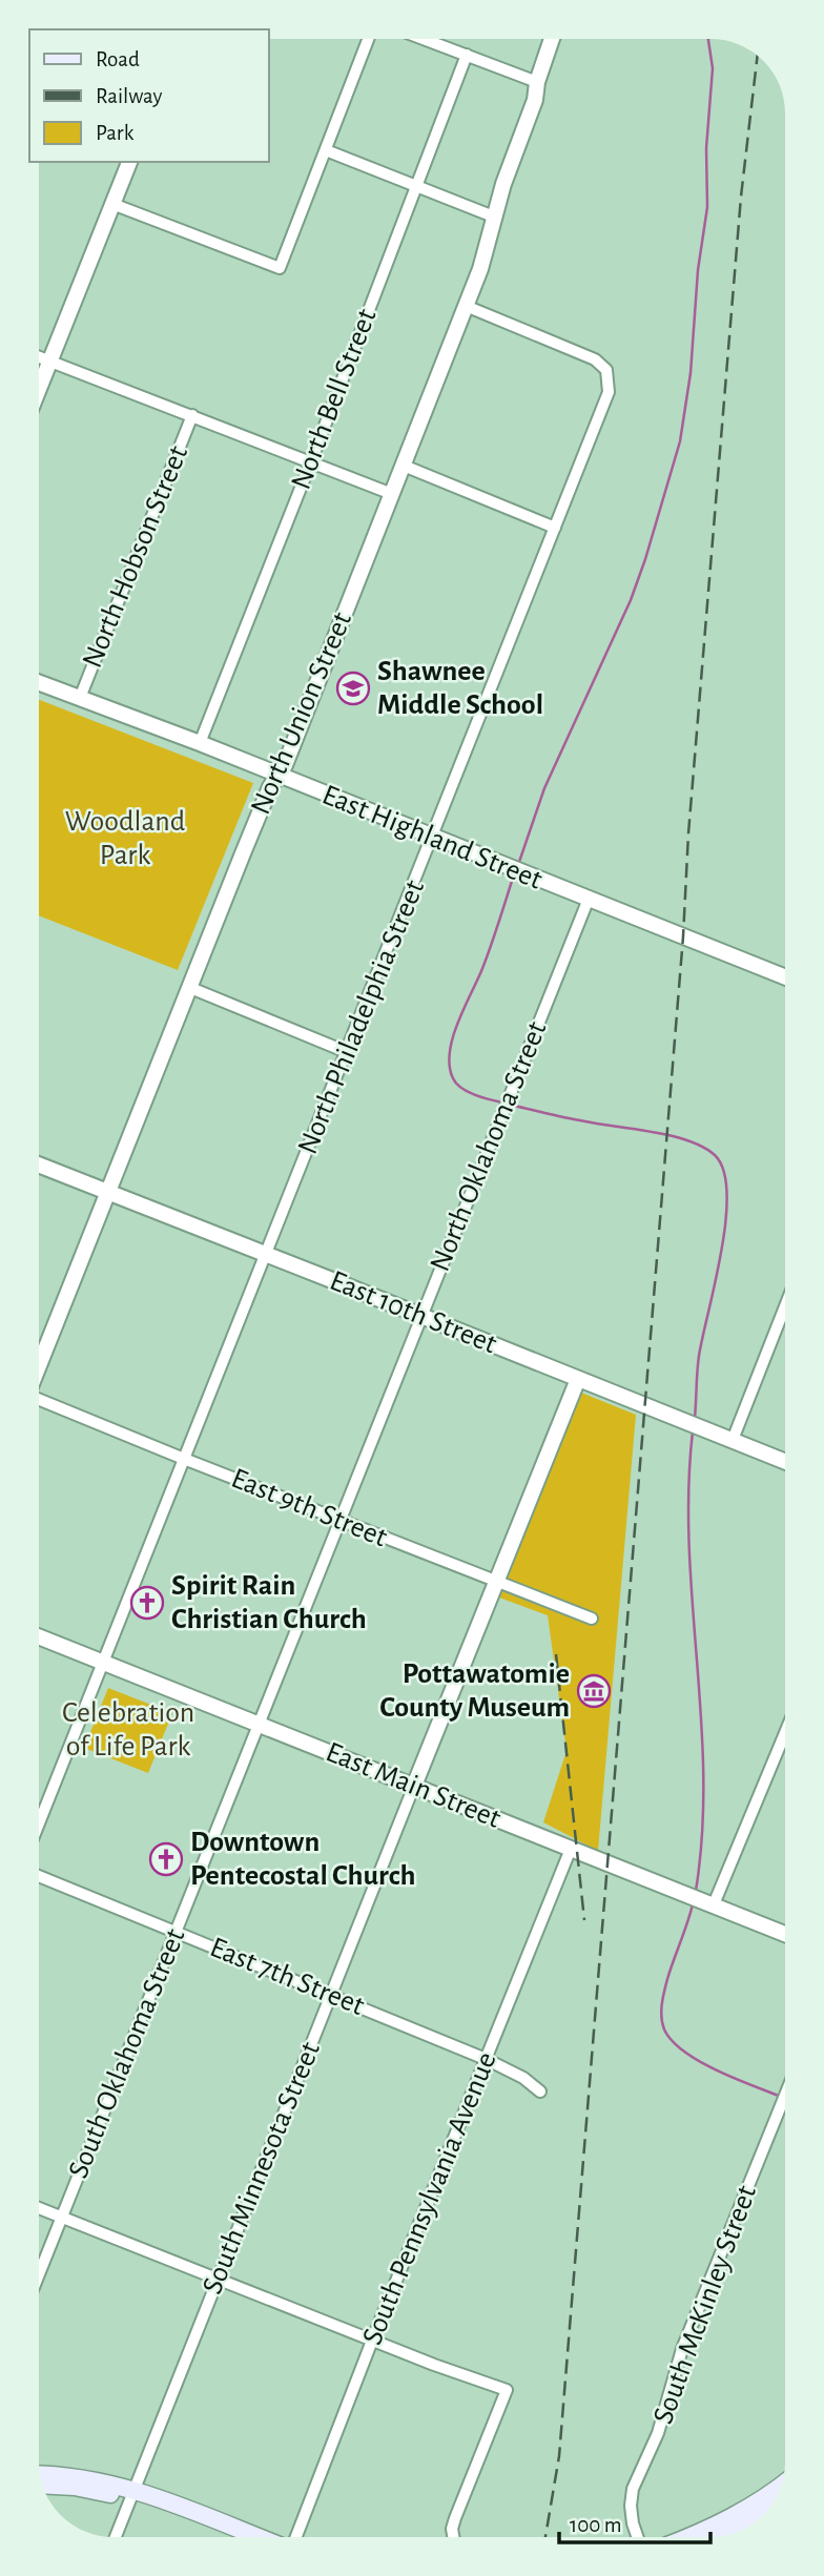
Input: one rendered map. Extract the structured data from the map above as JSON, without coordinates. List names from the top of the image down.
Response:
{
  "streets": {
    "street": [
      "North Bell Street",
      "North Hobson Street",
      "North Union Street",
      "East Highland Street",
      "North Philadelphia Street",
      "North Oklahoma Street",
      "East 10th Street",
      "East 9th Street",
      "East Main Street",
      "East 7th Street",
      "South Oklahoma Street",
      "South Minnesota Street",
      "South Pennsylvania Avenue",
      "South McKinley Street"
    ]
  },
  "crossings": [
    ["North Bell Street", "East Highland Street"],
    ["North Hobson Street", "East Highland Street"],
    ["North Union Street", "East Highland Street"],
    ["North Union Street", "North Philadelphia Street"],
    ["North Union Street", "East 10th Street"],
    ["East Highland Street", "North Philadelphia Street"],
    ["East Highland Street", "North Oklahoma Street"],
    ["North Philadelphia Street", "East 10th Street"],
    ["North Philadelphia Street", "East 9th Street"],
    ["North Philadelphia Street", "East Main Street"],
    ["North Oklahoma Street", "East 10th Street"],
    ["North Oklahoma Street", "East 9th Street"],
    ["North Oklahoma Street", "East Main Street"],
    ["North Oklahoma Street", "South Oklahoma Street"],
    ["East Main Street", "South Oklahoma Street"],
    ["East Main Street", "South Minnesota Street"],
    ["East Main Street", "South Pennsylvania Avenue"],
    ["East 7th Street", "South Oklahoma Street"],
    ["East 7th Street", "South Minnesota Street"],
    ["East 7th Street", "South Pennsylvania Avenue"]
  ],
  "parks": ["Woodland Park", "Celebration of Life Park"],
  "places": {
    "school or university": ["Shawnee Middle School"],
    "church": ["Spirit Rain Christian Church", "Downtown Pentecostal Church"],
    "museum": ["Pottawatomie County Museum"]
  },
  "legend": ["Road", "Railway", "Park"],
  "scale_bar": "100 m"
}
